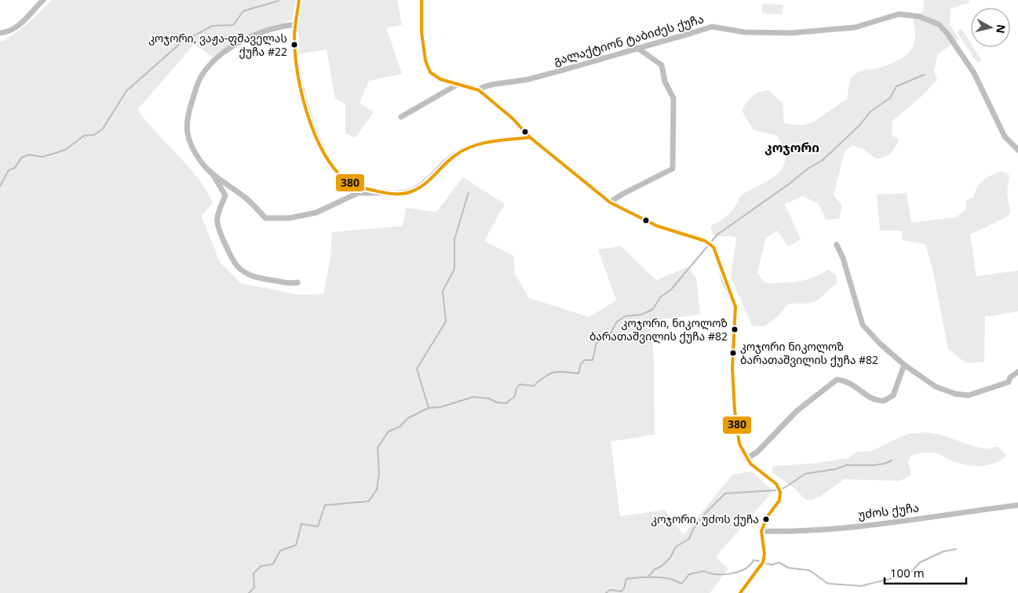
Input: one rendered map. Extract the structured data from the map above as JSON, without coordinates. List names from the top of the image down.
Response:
{
  "streets": {
    "street": ["გალაქტიონ ტაბიძეს ქუჩა", "უძოს ქუჩა"]
  },
  "districts": ["კოჯორი"],
  "places": [
    "კოჯორი, ვაჟა-ფშაველას ქუჩა #22",
    "კოჯორი, ნიკოლოზ ბარათაშვილის ქუჩა #82",
    "კოჯორი ნიკოლოზ ბარათაშვილის ქუჩა #82",
    "კოჯორი, უძოს ქუჩა"
  ],
  "lines": ["transit line 380"],
  "scale_bar": "100 m",
  "north": "right"
}
